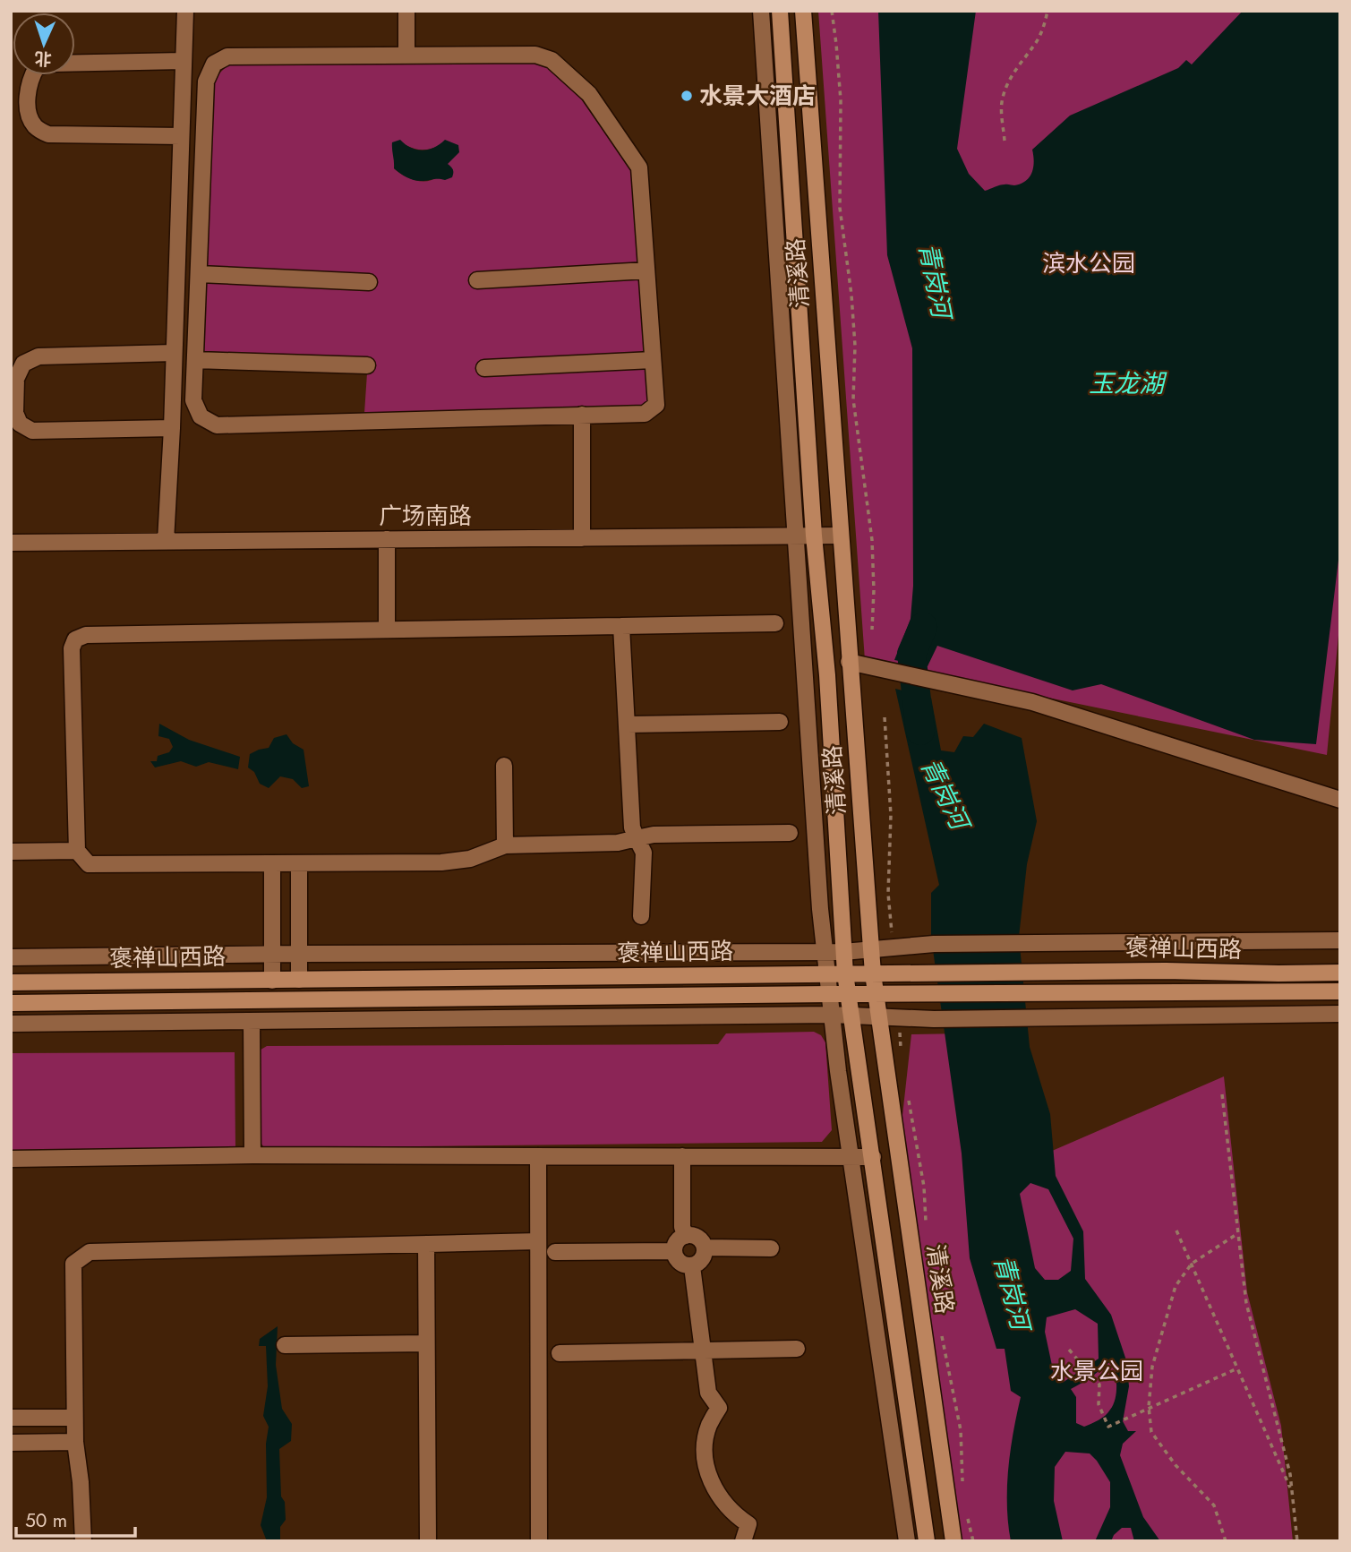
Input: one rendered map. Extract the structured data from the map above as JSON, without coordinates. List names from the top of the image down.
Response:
{
  "streets": {
    "main road": ["清溪路", "褒禅山西路"],
    "street": ["广场南路"]
  },
  "crossings": [
    ["清溪路", "广场南路"],
    ["清溪路", "褒禅山西路"]
  ],
  "water": ["青岗河", "玉龙湖"],
  "parks": ["滨水公园", "水景公园"],
  "places": ["水景大酒店"],
  "scale_bar": "50 m",
  "north": "bottom"
}
